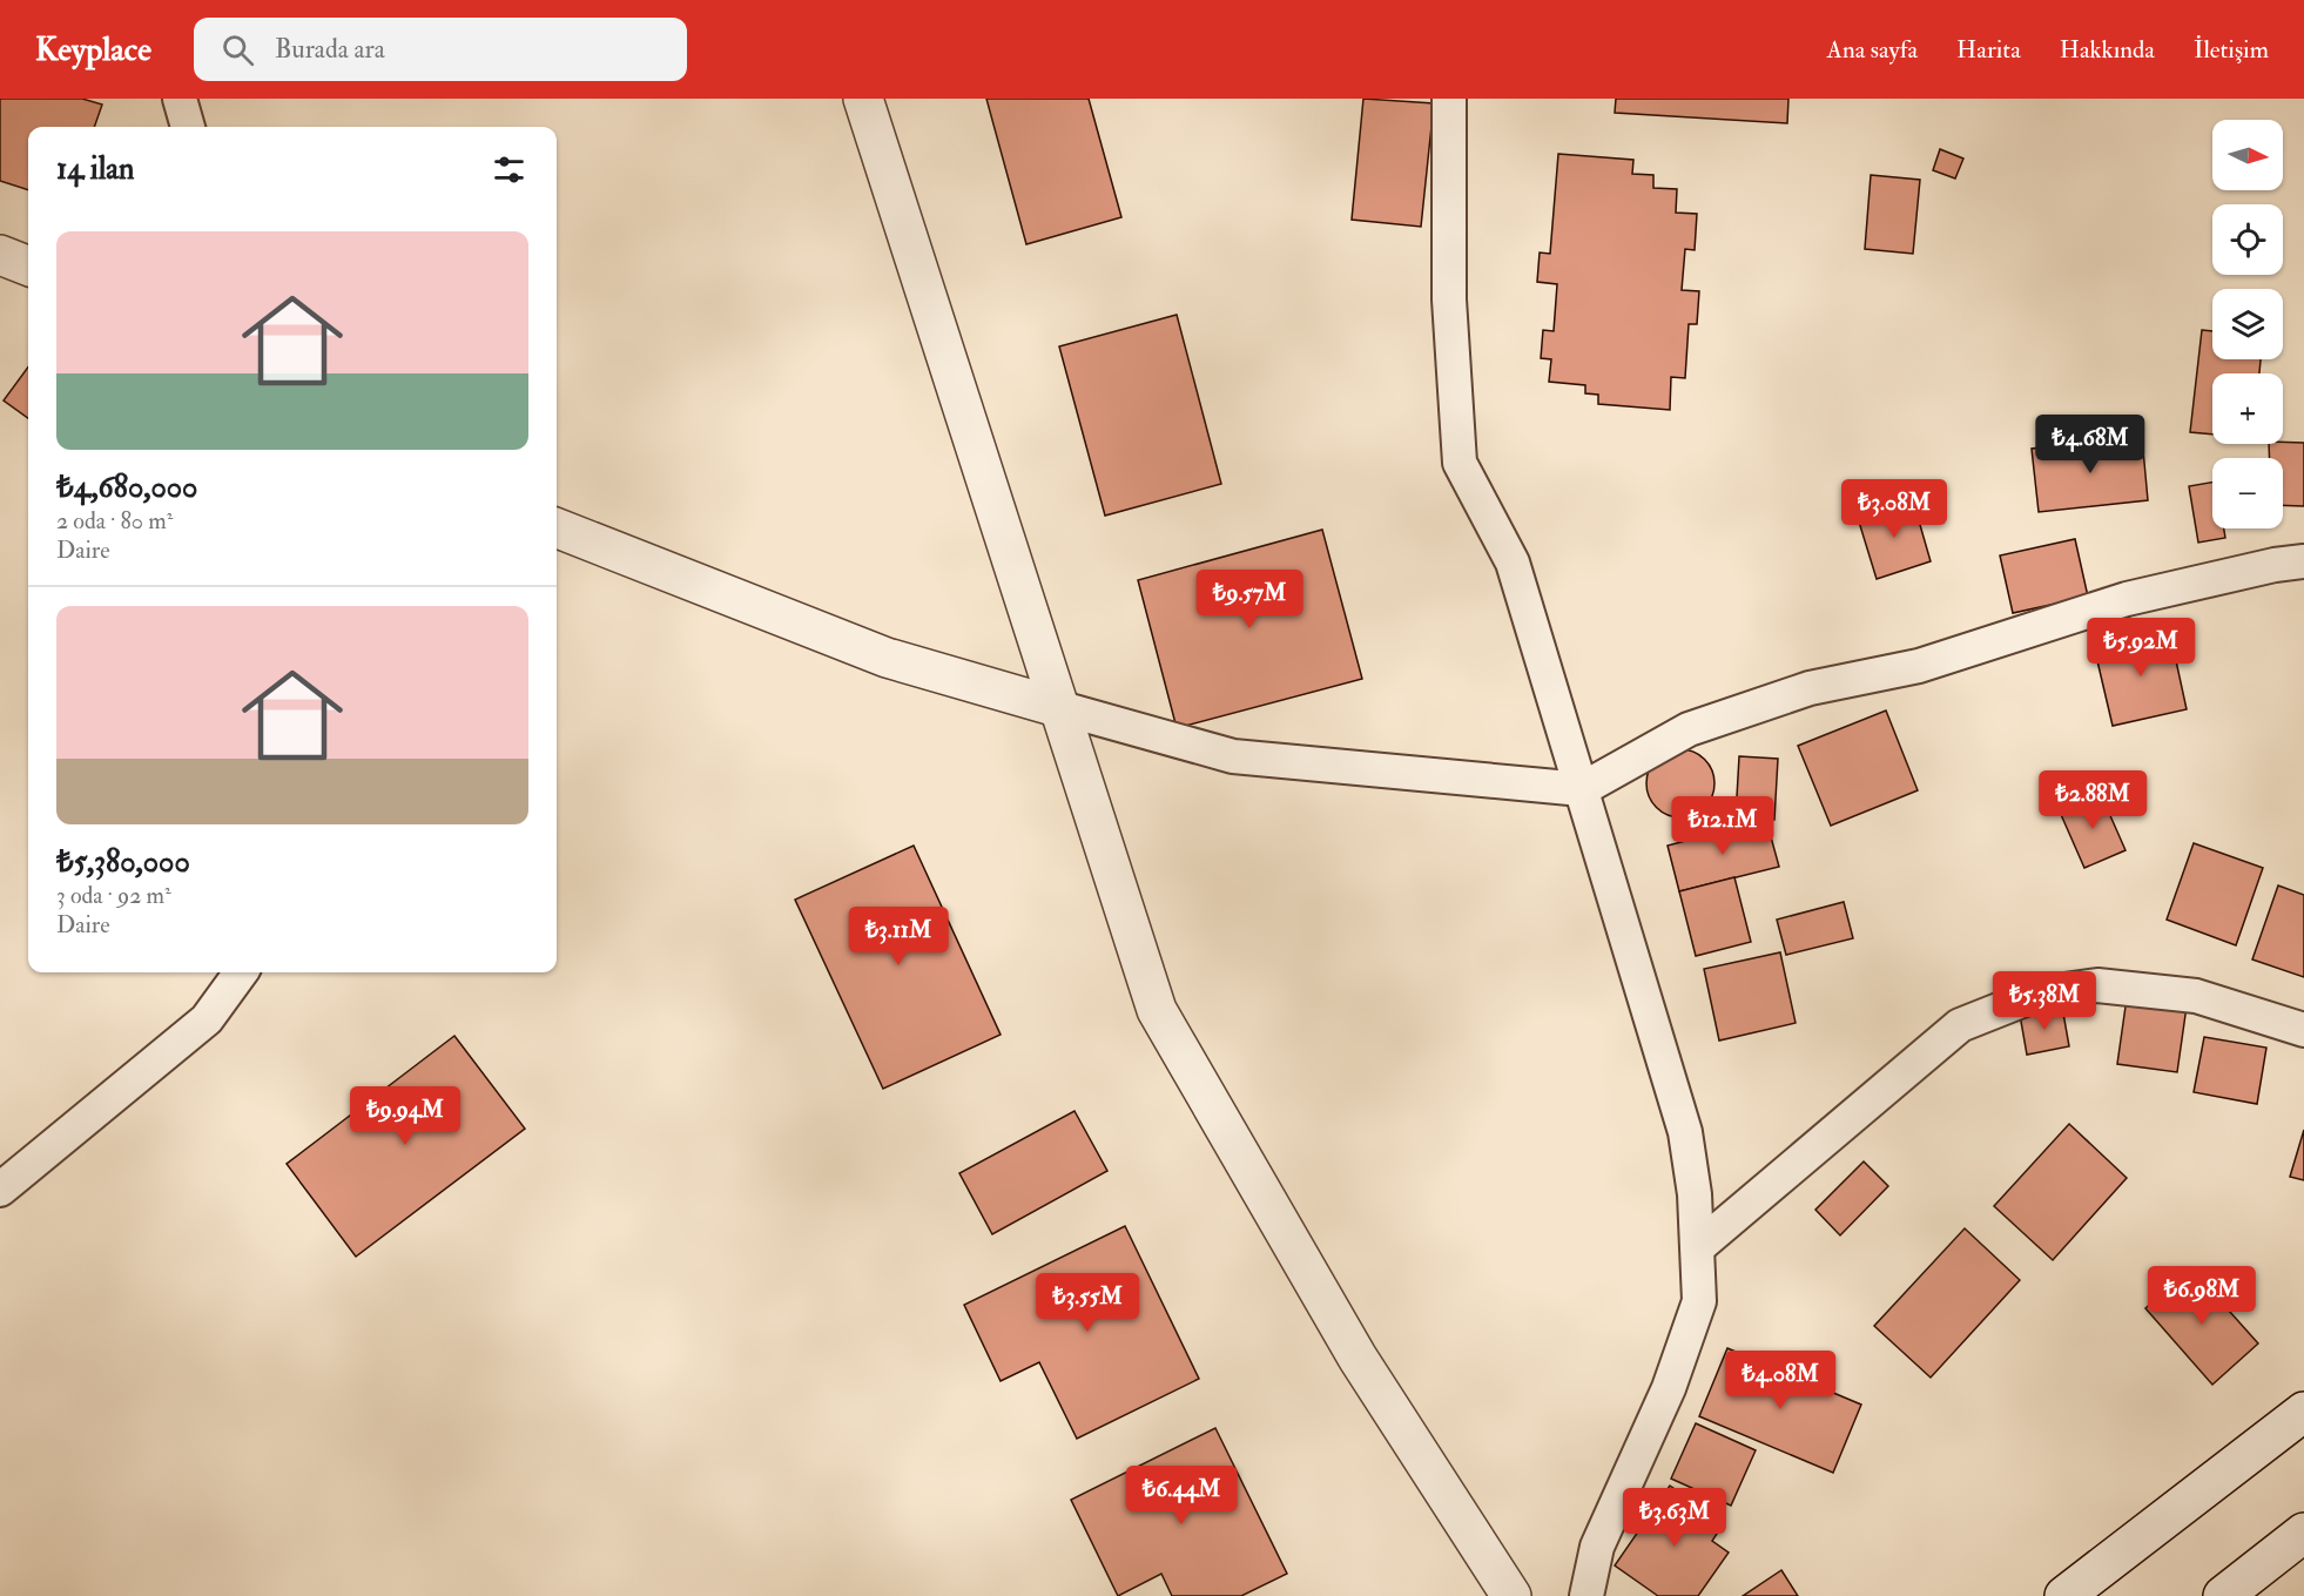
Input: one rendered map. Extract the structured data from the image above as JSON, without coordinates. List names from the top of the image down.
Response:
{
  "north": "right",
  "page": {
    "header": "Keyplace",
    "search": "Burada ara",
    "nav": [
      "Ana sayfa",
      "Harita",
      "Hakkında",
      "İletişim"
    ],
    "map_buttons": ["+", "−"],
    "heading": "14 ilan",
    "list": [
      {
        "name": "₺4,680,000",
        "note": "2 oda · 80 m² · Daire"
      },
      {
        "name": "₺5,380,000",
        "note": "3 oda · 92 m² · Daire"
      }
    ],
    "price": [
      "₺4.68M",
      "₺3.08M",
      "₺9.57M",
      "₺5.92M",
      "₺2.88M",
      "₺12.1M",
      "₺3.11M",
      "₺5.38M",
      "₺9.94M",
      "₺6.98M",
      "₺3.55M",
      "₺4.08M",
      "₺6.44M",
      "₺3.63M"
    ]
  }
}
